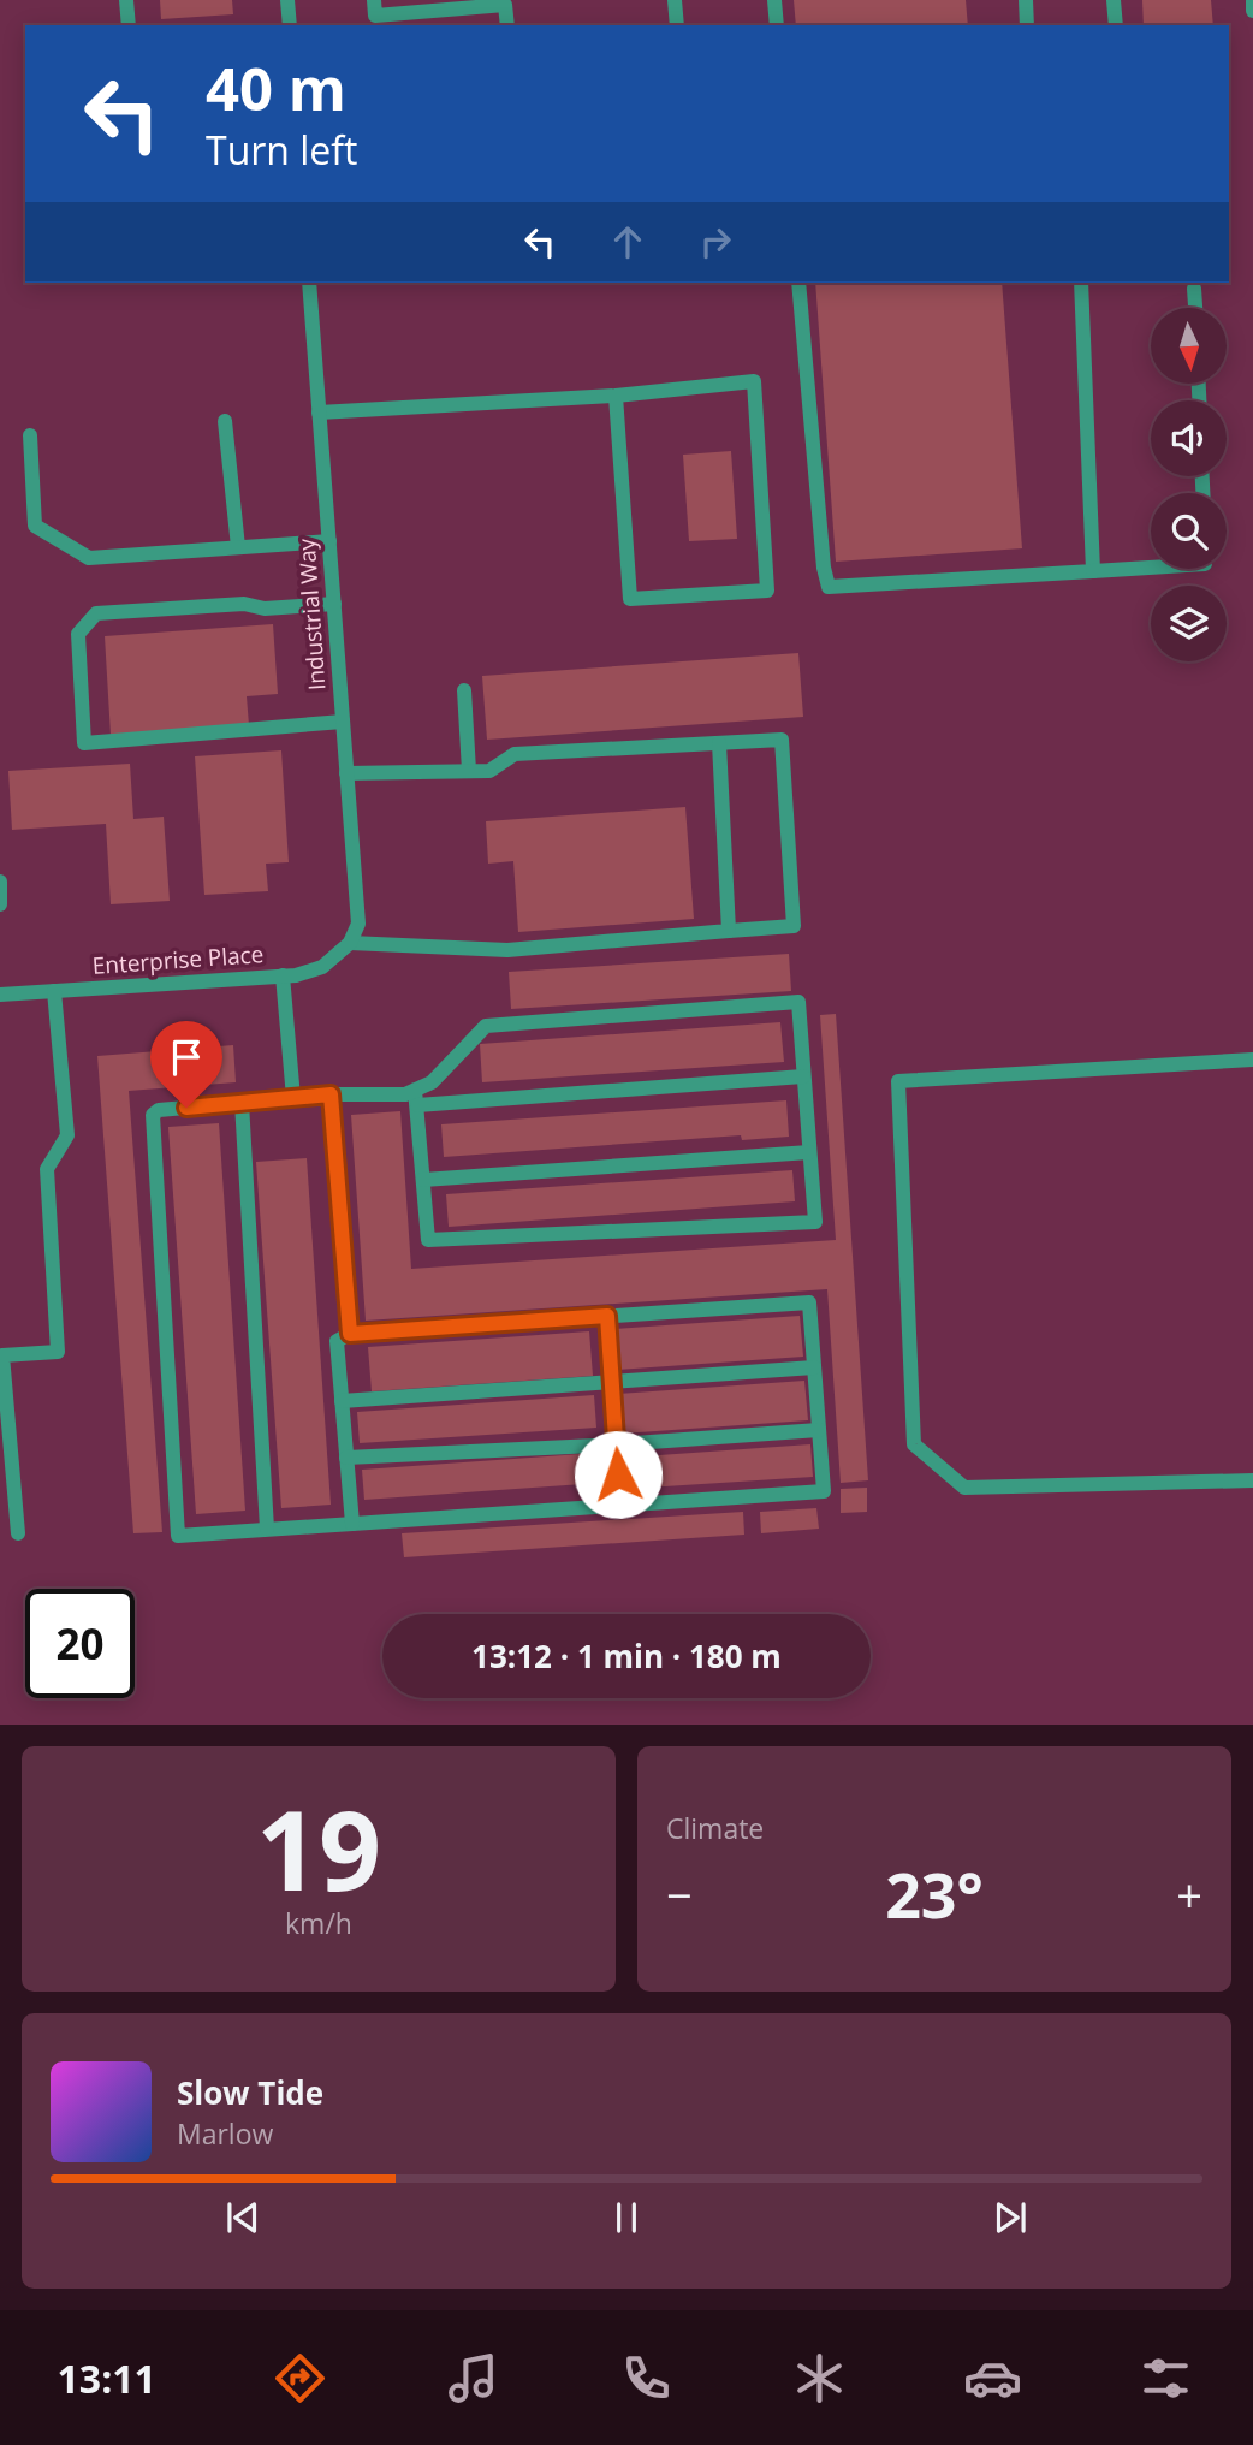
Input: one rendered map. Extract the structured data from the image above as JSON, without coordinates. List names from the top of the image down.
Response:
{
  "streets": {
    "street": ["Industrial Way", "Enterprise Place"]
  },
  "crossings": [
    ["Industrial Way", "Enterprise Place"]
  ],
  "north": "bottom",
  "page": {
    "turn": ["40 m", "Turn left"],
    "limit": "20",
    "trip": "13:12 · 1 min · 180 m",
    "tile": [
      ["19", "km/h"],
      "Climate"
    ],
    "heat": ["−", "23°", "+"],
    "song": ["Slow Tide", "Marlow"],
    "tabs": "13:11"
  }
}
